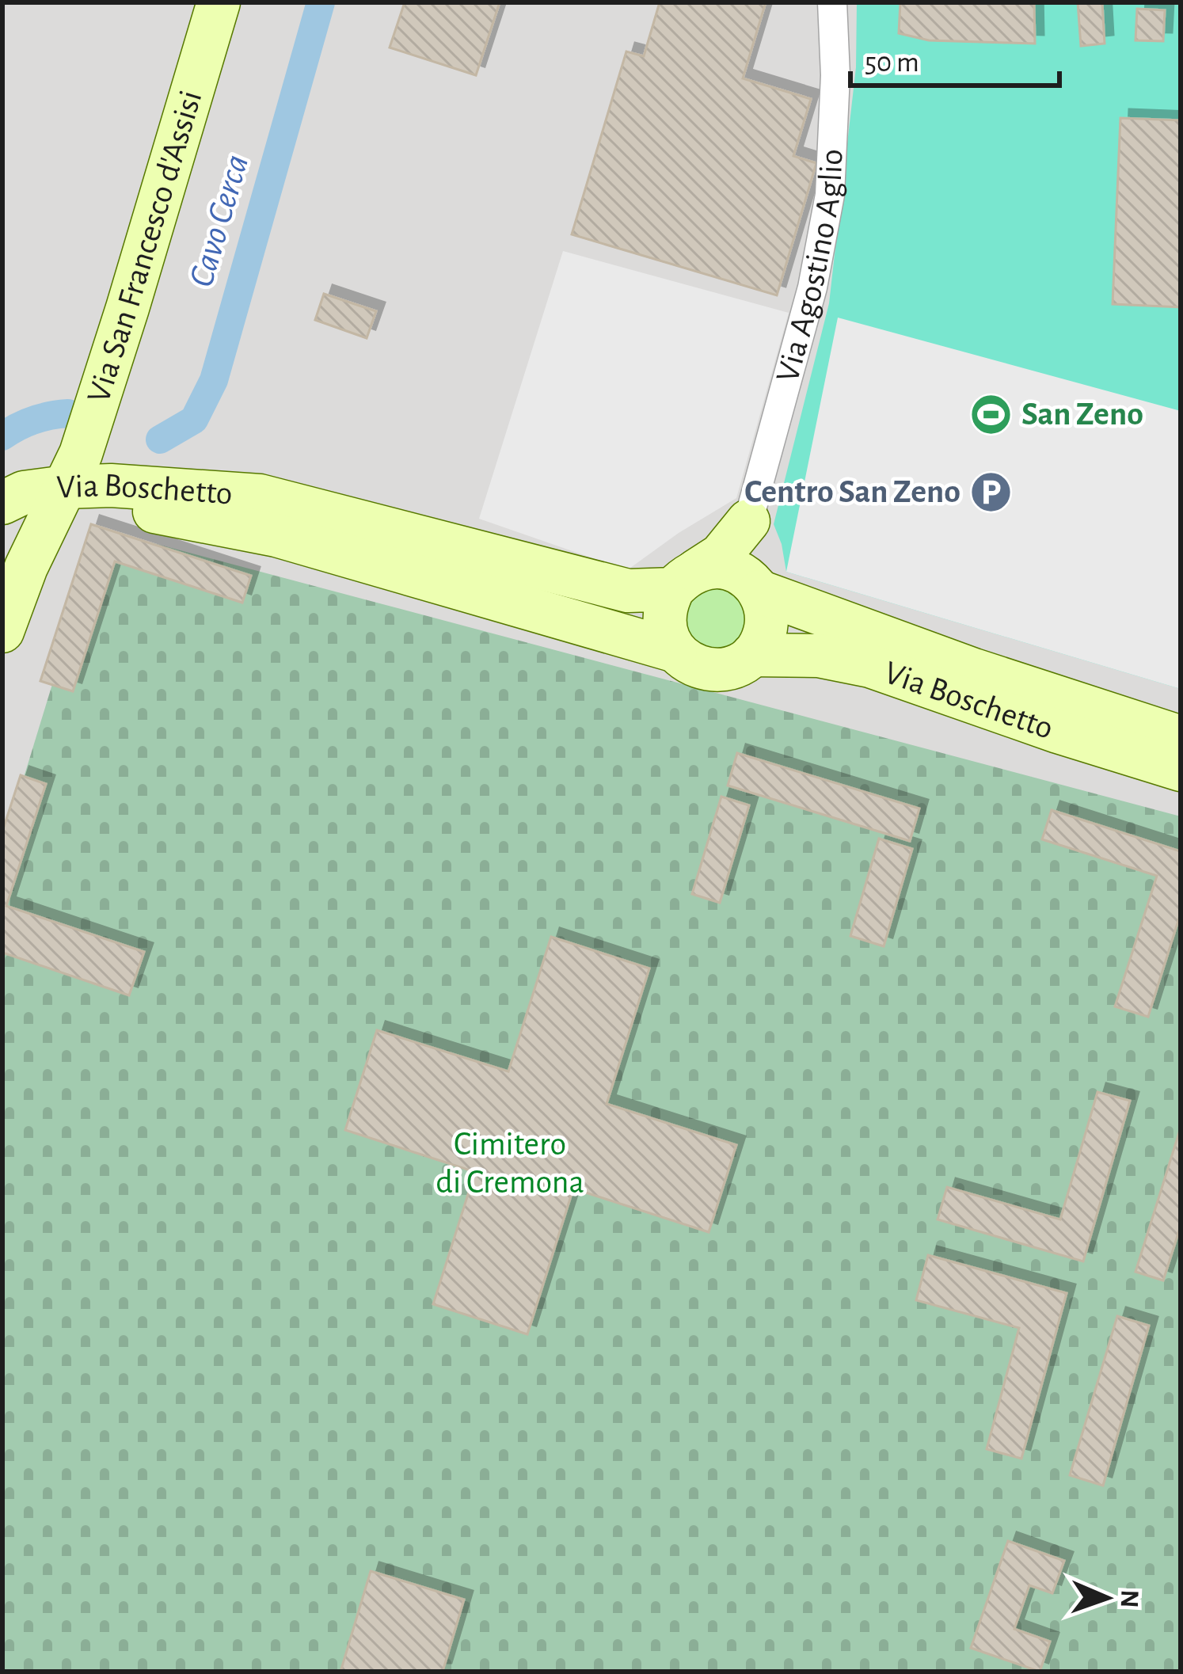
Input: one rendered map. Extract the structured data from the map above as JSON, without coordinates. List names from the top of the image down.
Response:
{
  "streets": {
    "street": ["Via San Francesco d'Assisi", "Via Agostino Aglio", "Via Boschetto"]
  },
  "crossings": [
    ["Via San Francesco d'Assisi", "Via Boschetto"],
    ["Via Agostino Aglio", "Via Boschetto"]
  ],
  "water": ["Cavo Cerca"],
  "parks": ["Cimitero di Cremona"],
  "places": {
    "sports": ["San Zeno"],
    "parking": ["Centro San Zeno"]
  },
  "scale_bar": "50 m",
  "north": "right"
}
